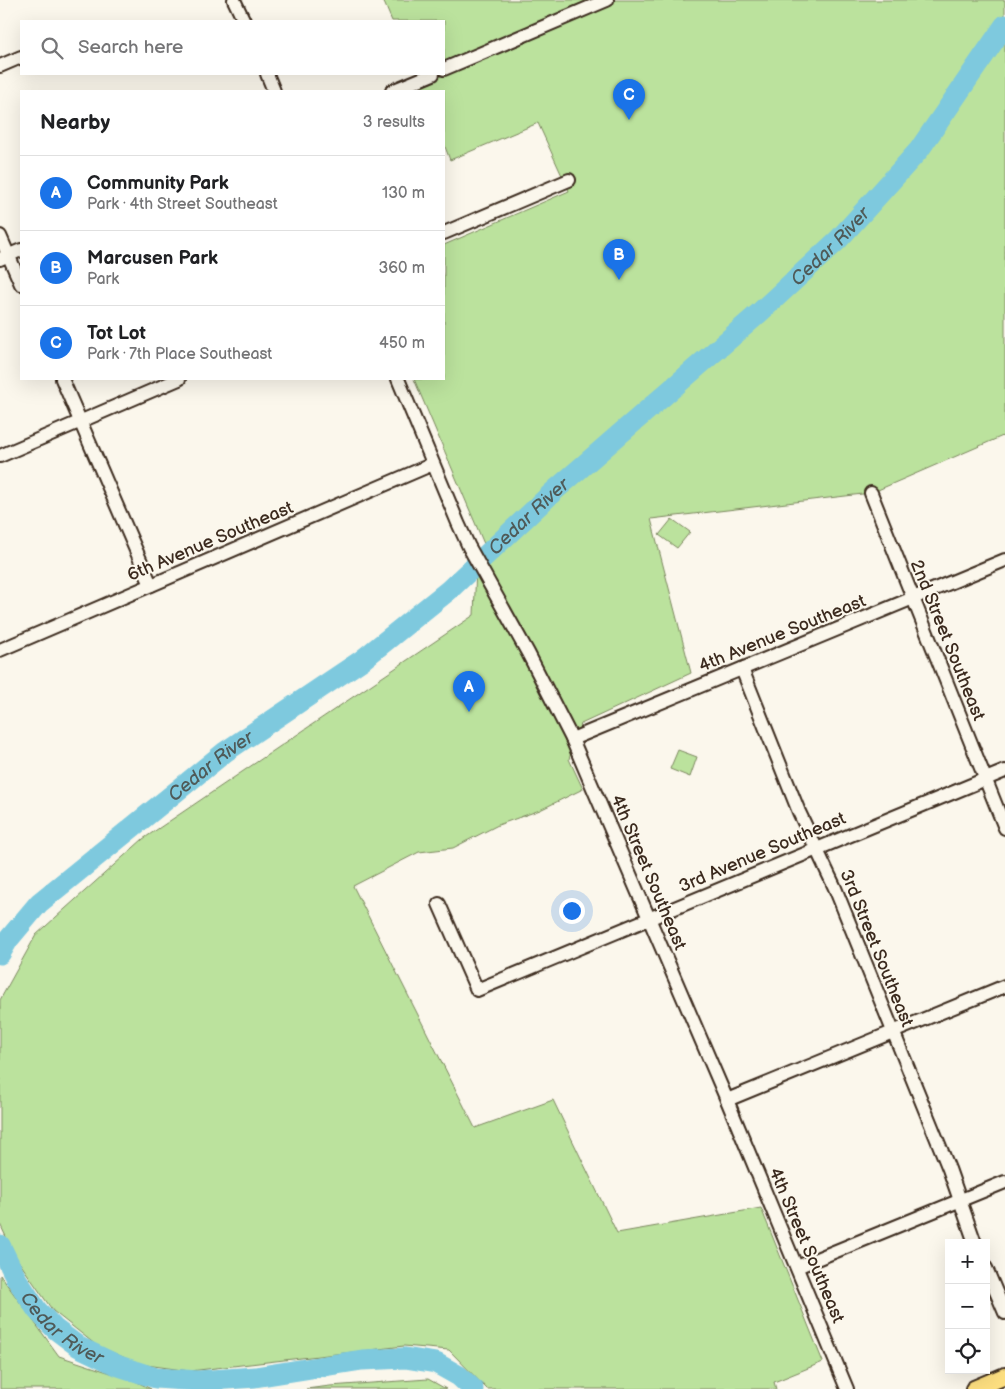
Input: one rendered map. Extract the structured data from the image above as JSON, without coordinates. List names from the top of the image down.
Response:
{
  "streets": {
    "street": [
      "6th Avenue Southeast",
      "4th Avenue Southeast",
      "2nd Street Southeast",
      "3rd Avenue Southeast",
      "4th Street Southeast",
      "3rd Street Southeast"
    ]
  },
  "crossings": [
    ["6th Avenue Southeast", "4th Street Southeast"],
    ["4th Avenue Southeast", "2nd Street Southeast"],
    ["4th Avenue Southeast", "4th Street Southeast"],
    ["4th Avenue Southeast", "3rd Street Southeast"],
    ["2nd Street Southeast", "3rd Avenue Southeast"],
    ["3rd Avenue Southeast", "4th Street Southeast"],
    ["3rd Avenue Southeast", "3rd Street Southeast"]
  ],
  "water": ["Cedar River"],
  "page": {
    "search": "Search here",
    "pins": ["C", "B", "A"],
    "heading": ["Nearby", "3 results"],
    "list": [
      {
        "mark": "A",
        "name": "Community Park",
        "note": "Park · 4th Street Southeast",
        "value": "130 m"
      },
      {
        "mark": "B",
        "name": "Marcusen Park",
        "note": "Park",
        "value": "360 m"
      },
      {
        "mark": "C",
        "name": "Tot Lot",
        "note": "Park · 7th Place Southeast",
        "value": "450 m"
      }
    ],
    "map_buttons": ["+", "−"]
  }
}
